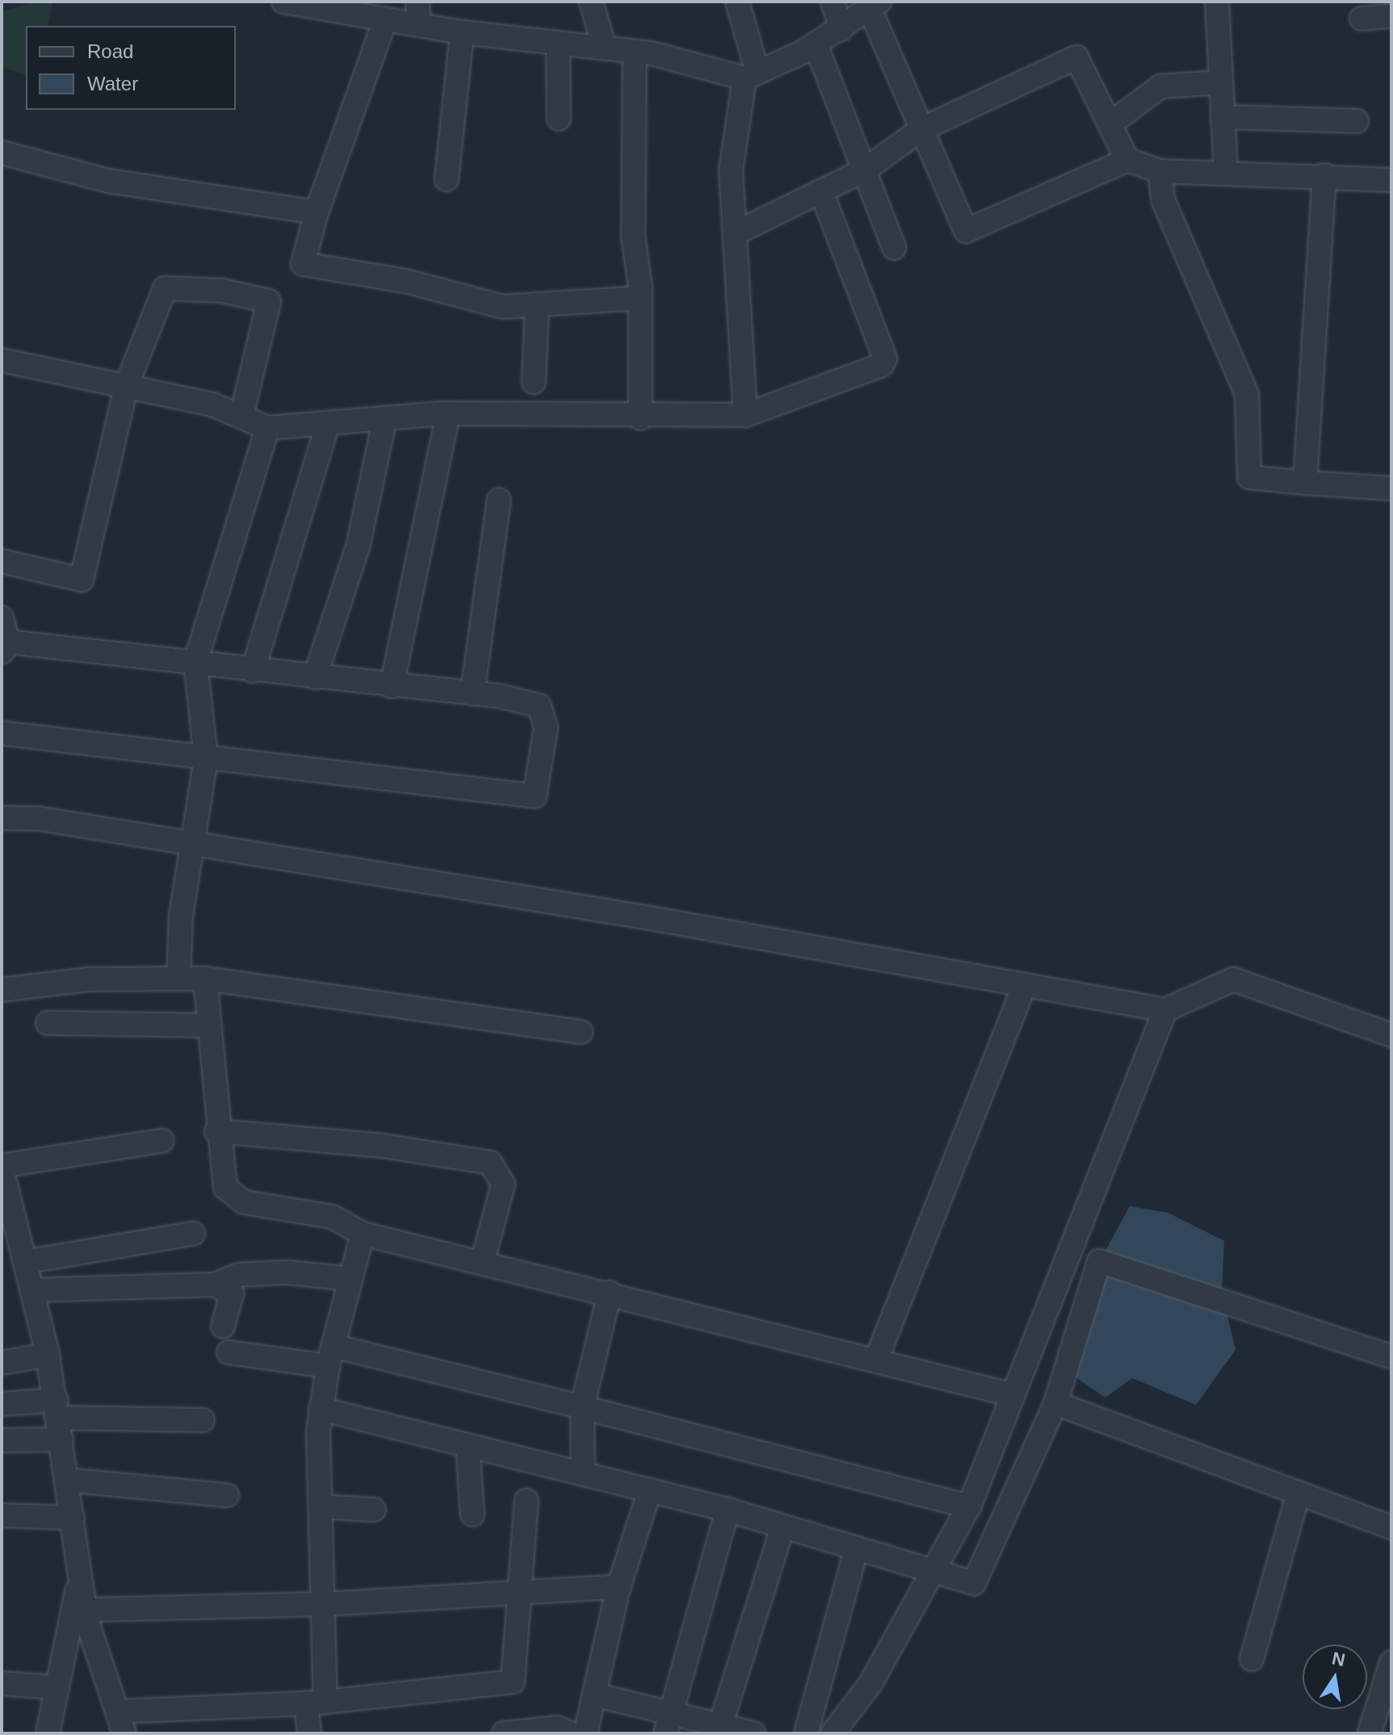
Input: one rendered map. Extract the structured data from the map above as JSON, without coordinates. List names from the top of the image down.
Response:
{
  "legend": ["Road", "Water"],
  "north": "top"
}
